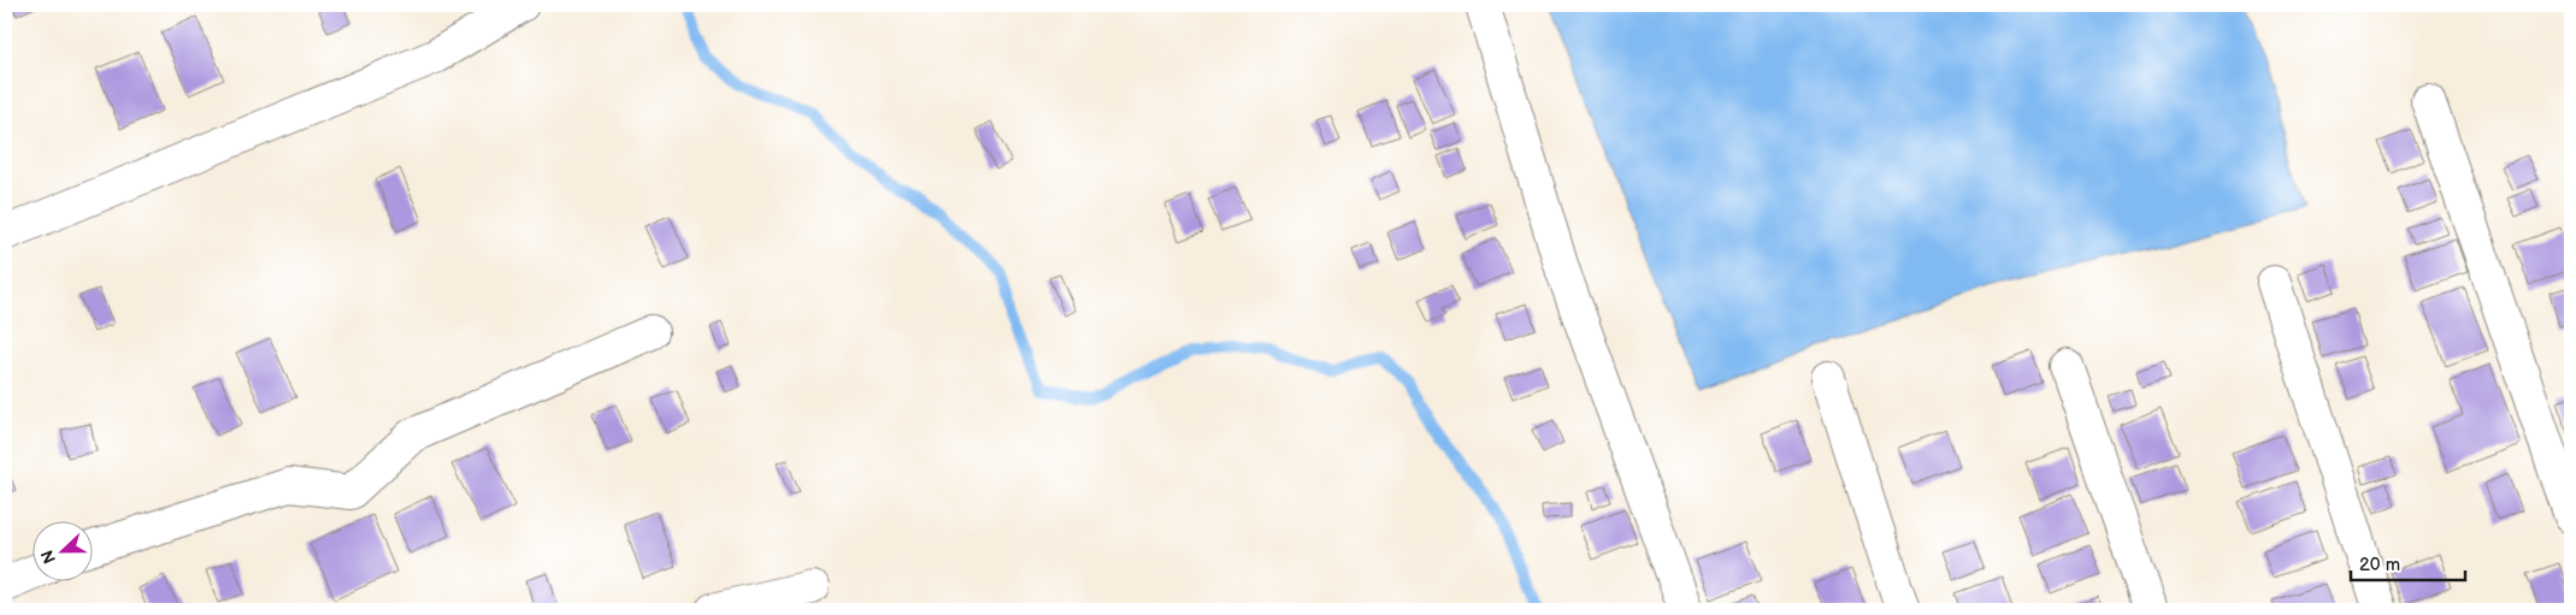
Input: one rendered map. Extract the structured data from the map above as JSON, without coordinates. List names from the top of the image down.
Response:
{
  "scale_bar": "20 m",
  "north": "left"
}
